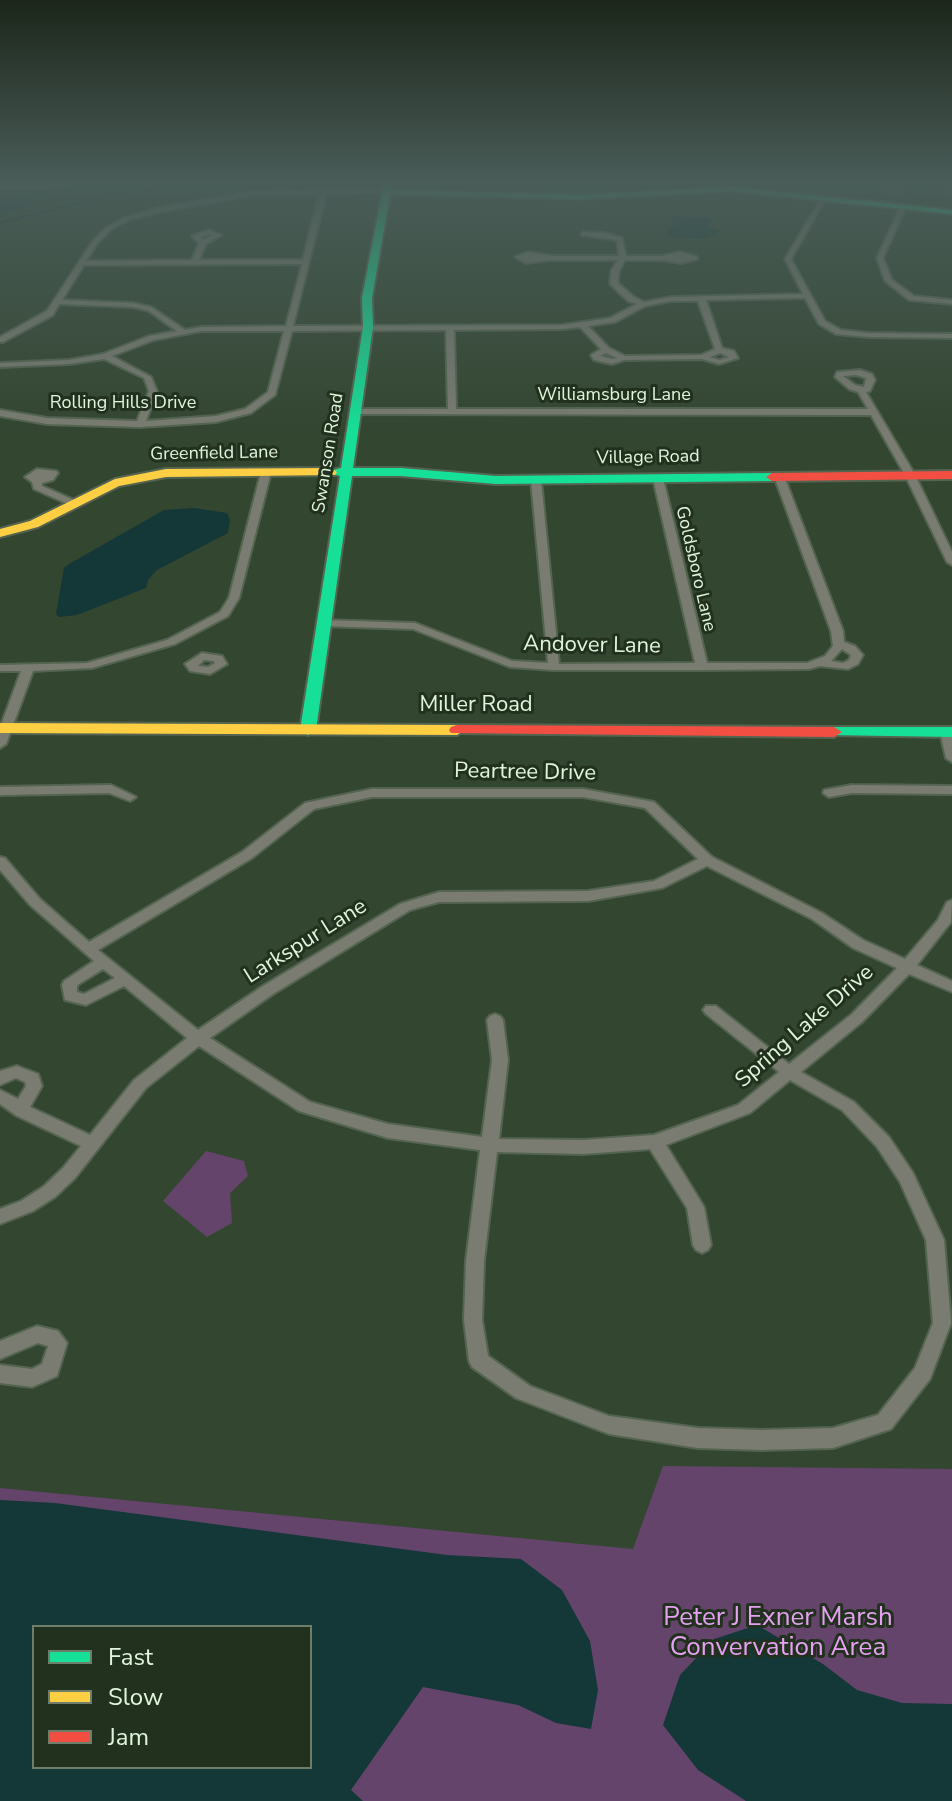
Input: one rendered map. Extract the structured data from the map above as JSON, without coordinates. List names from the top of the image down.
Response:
{
  "streets": {
    "street": [
      "Williamsburg Lane",
      "Rolling Hills Drive",
      "Swanson Road",
      "Greenfield Lane",
      "Village Road",
      "Goldsboro Lane",
      "Andover Lane",
      "Miller Road",
      "Peartree Drive",
      "Larkspur Lane",
      "Spring Lake Drive"
    ]
  },
  "crossings": [
    ["Williamsburg Lane", "Swanson Road"],
    ["Swanson Road", "Greenfield Lane"],
    ["Swanson Road", "Village Road"],
    ["Swanson Road", "Andover Lane"],
    ["Swanson Road", "Miller Road"],
    ["Greenfield Lane", "Village Road"],
    ["Village Road", "Goldsboro Lane"],
    ["Village Road", "Andover Lane"],
    ["Goldsboro Lane", "Andover Lane"],
    ["Peartree Drive", "Larkspur Lane"],
    ["Peartree Drive", "Spring Lake Drive"],
    ["Larkspur Lane", "Spring Lake Drive"]
  ],
  "parks": ["Peter J Exner Marsh Convervation Area"],
  "legend": ["Fast", "Slow", "Jam"]
}
